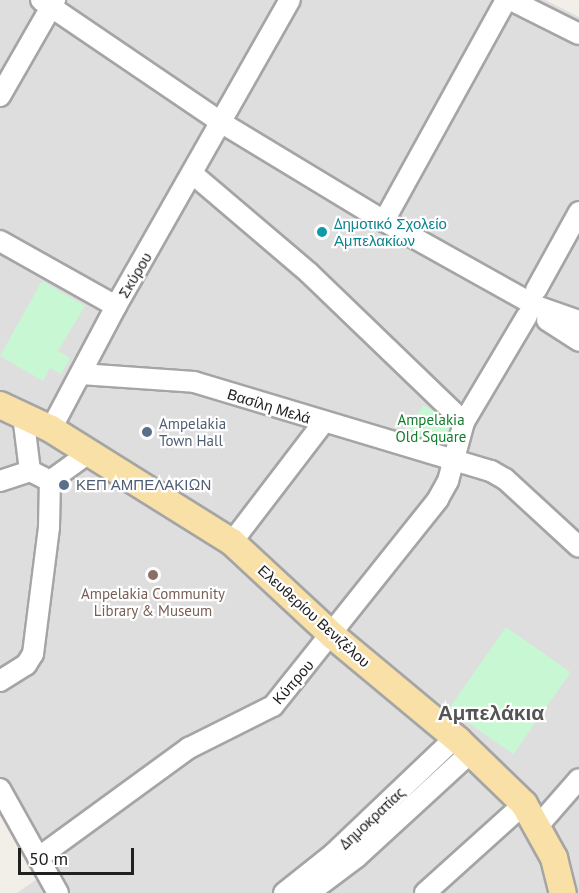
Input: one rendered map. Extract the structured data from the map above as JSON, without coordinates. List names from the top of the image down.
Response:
{
  "streets": {
    "main road": ["Ελευθερίου Βενιζέλου"],
    "street": [
      "Σκύρου",
      "Βασίλη Μελά",
      "Κύπρου",
      "Δημοκρατίας"
    ]
  },
  "crossings": [
    ["Σκύρου", "Βασίλη Μελά"],
    ["Σκύρου", "Ελευθερίου Βενιζέλου"],
    ["Βασίλη Μελά", "Κύπρου"],
    ["Ελευθερίου Βενιζέλου", "Κύπρου"],
    ["Ελευθερίου Βενιζέλου", "Δημοκρατίας"]
  ],
  "districts": ["Αμπελάκια"],
  "parks": ["Ampelakia Old Square"],
  "places": [
    "Δημοτικό Σχολείο Αμπελακίων",
    "Ampelakia Town Hall",
    "ΚΕΠ ΑΜΠΕΛΑΚΙΩΝ",
    "Ampelakia Community Library & Museum"
  ],
  "scale_bar": "50 m"
}
